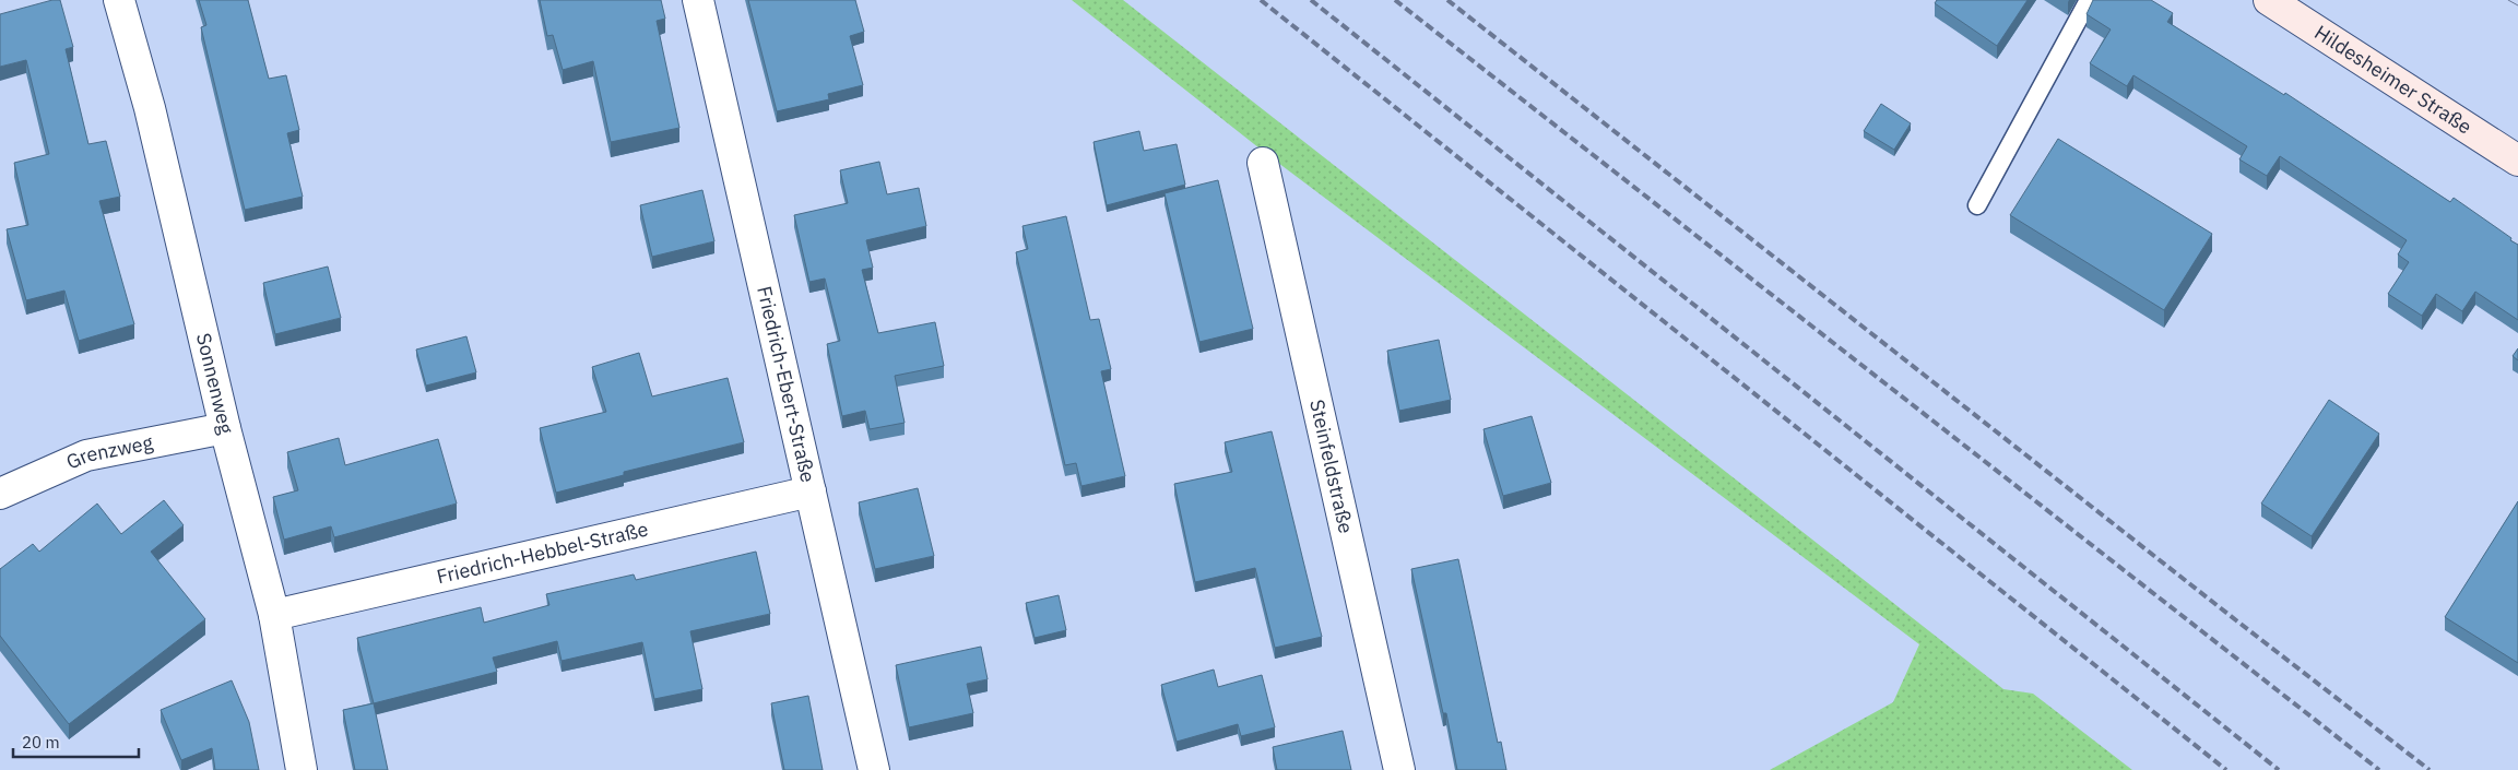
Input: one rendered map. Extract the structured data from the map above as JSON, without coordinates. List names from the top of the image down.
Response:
{
  "streets": {
    "street": [
      "Hildesheimer Straße",
      "Sonnenweg",
      "Friedrich-Ebert-Straße",
      "Grenzweg",
      "Steinfeldstraße",
      "Friedrich-Hebbel-Straße"
    ]
  },
  "crossings": [
    ["Sonnenweg", "Grenzweg"],
    ["Sonnenweg", "Friedrich-Hebbel-Straße"],
    ["Friedrich-Ebert-Straße", "Friedrich-Hebbel-Straße"]
  ],
  "scale_bar": "20 m"
}
